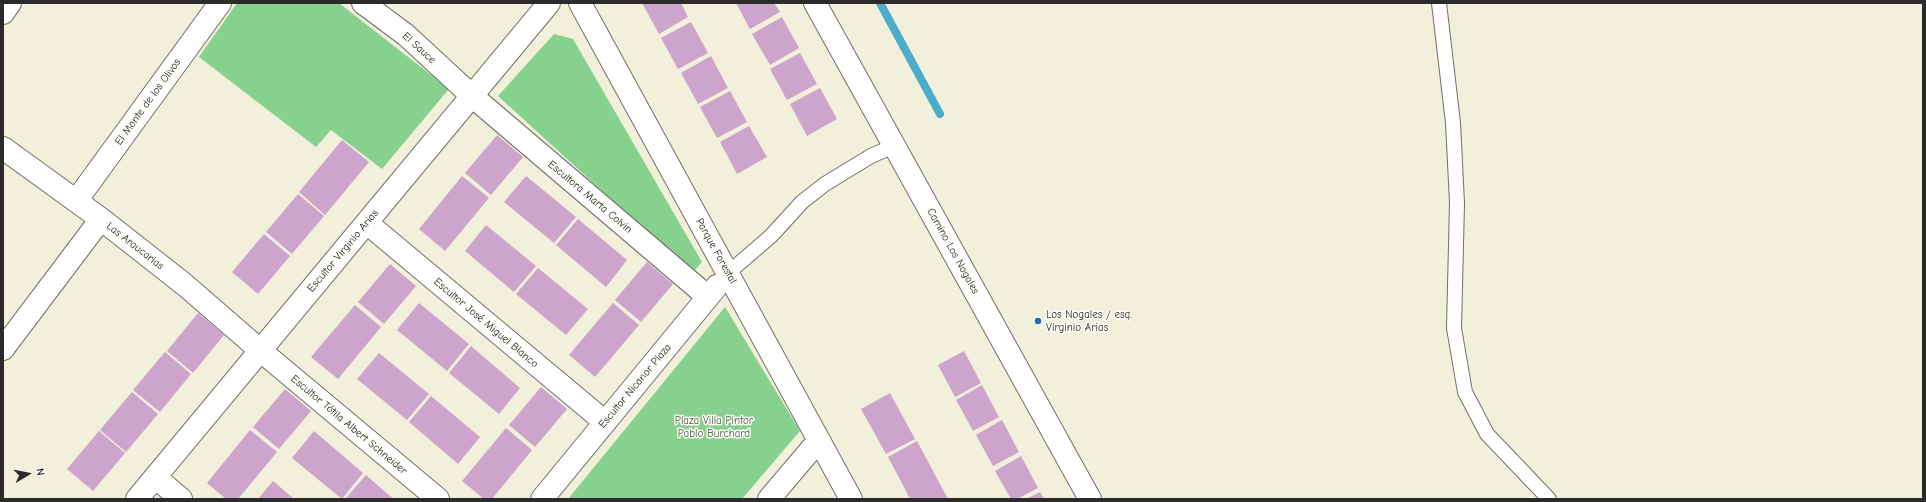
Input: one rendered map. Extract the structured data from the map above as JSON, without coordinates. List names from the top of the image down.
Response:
{
  "streets": {
    "street": [
      "El Sauce",
      "El Monte de los Olivos",
      "Escultora Marta Colvin",
      "Las Araucarias",
      "Escultor Virginio Arias",
      "Parque Forestal",
      "Camino Los Nogales",
      "Escultor José Miguel Blanco",
      "Escultor Nicanor Plaza",
      "Escultor Tótila Albert Schneider"
    ]
  },
  "crossings": [
    ["El Sauce", "Escultora Marta Colvin"],
    ["El Sauce", "Escultor Virginio Arias"],
    ["El Monte de los Olivos", "Las Araucarias"],
    ["Escultora Marta Colvin", "Escultor Virginio Arias"],
    ["Escultora Marta Colvin", "Escultor Nicanor Plaza"],
    ["Las Araucarias", "Escultor Virginio Arias"],
    ["Las Araucarias", "Escultor Tótila Albert Schneider"],
    ["Escultor Virginio Arias", "Escultor José Miguel Blanco"],
    ["Escultor Virginio Arias", "Escultor Tótila Albert Schneider"],
    ["Parque Forestal", "Escultor Nicanor Plaza"],
    ["Escultor José Miguel Blanco", "Escultor Nicanor Plaza"]
  ],
  "parks": ["Plaza Villa Pintor Pablo Burchard"],
  "places": ["Los Nogales / esq. Virginio Arias"],
  "north": "right"
}
